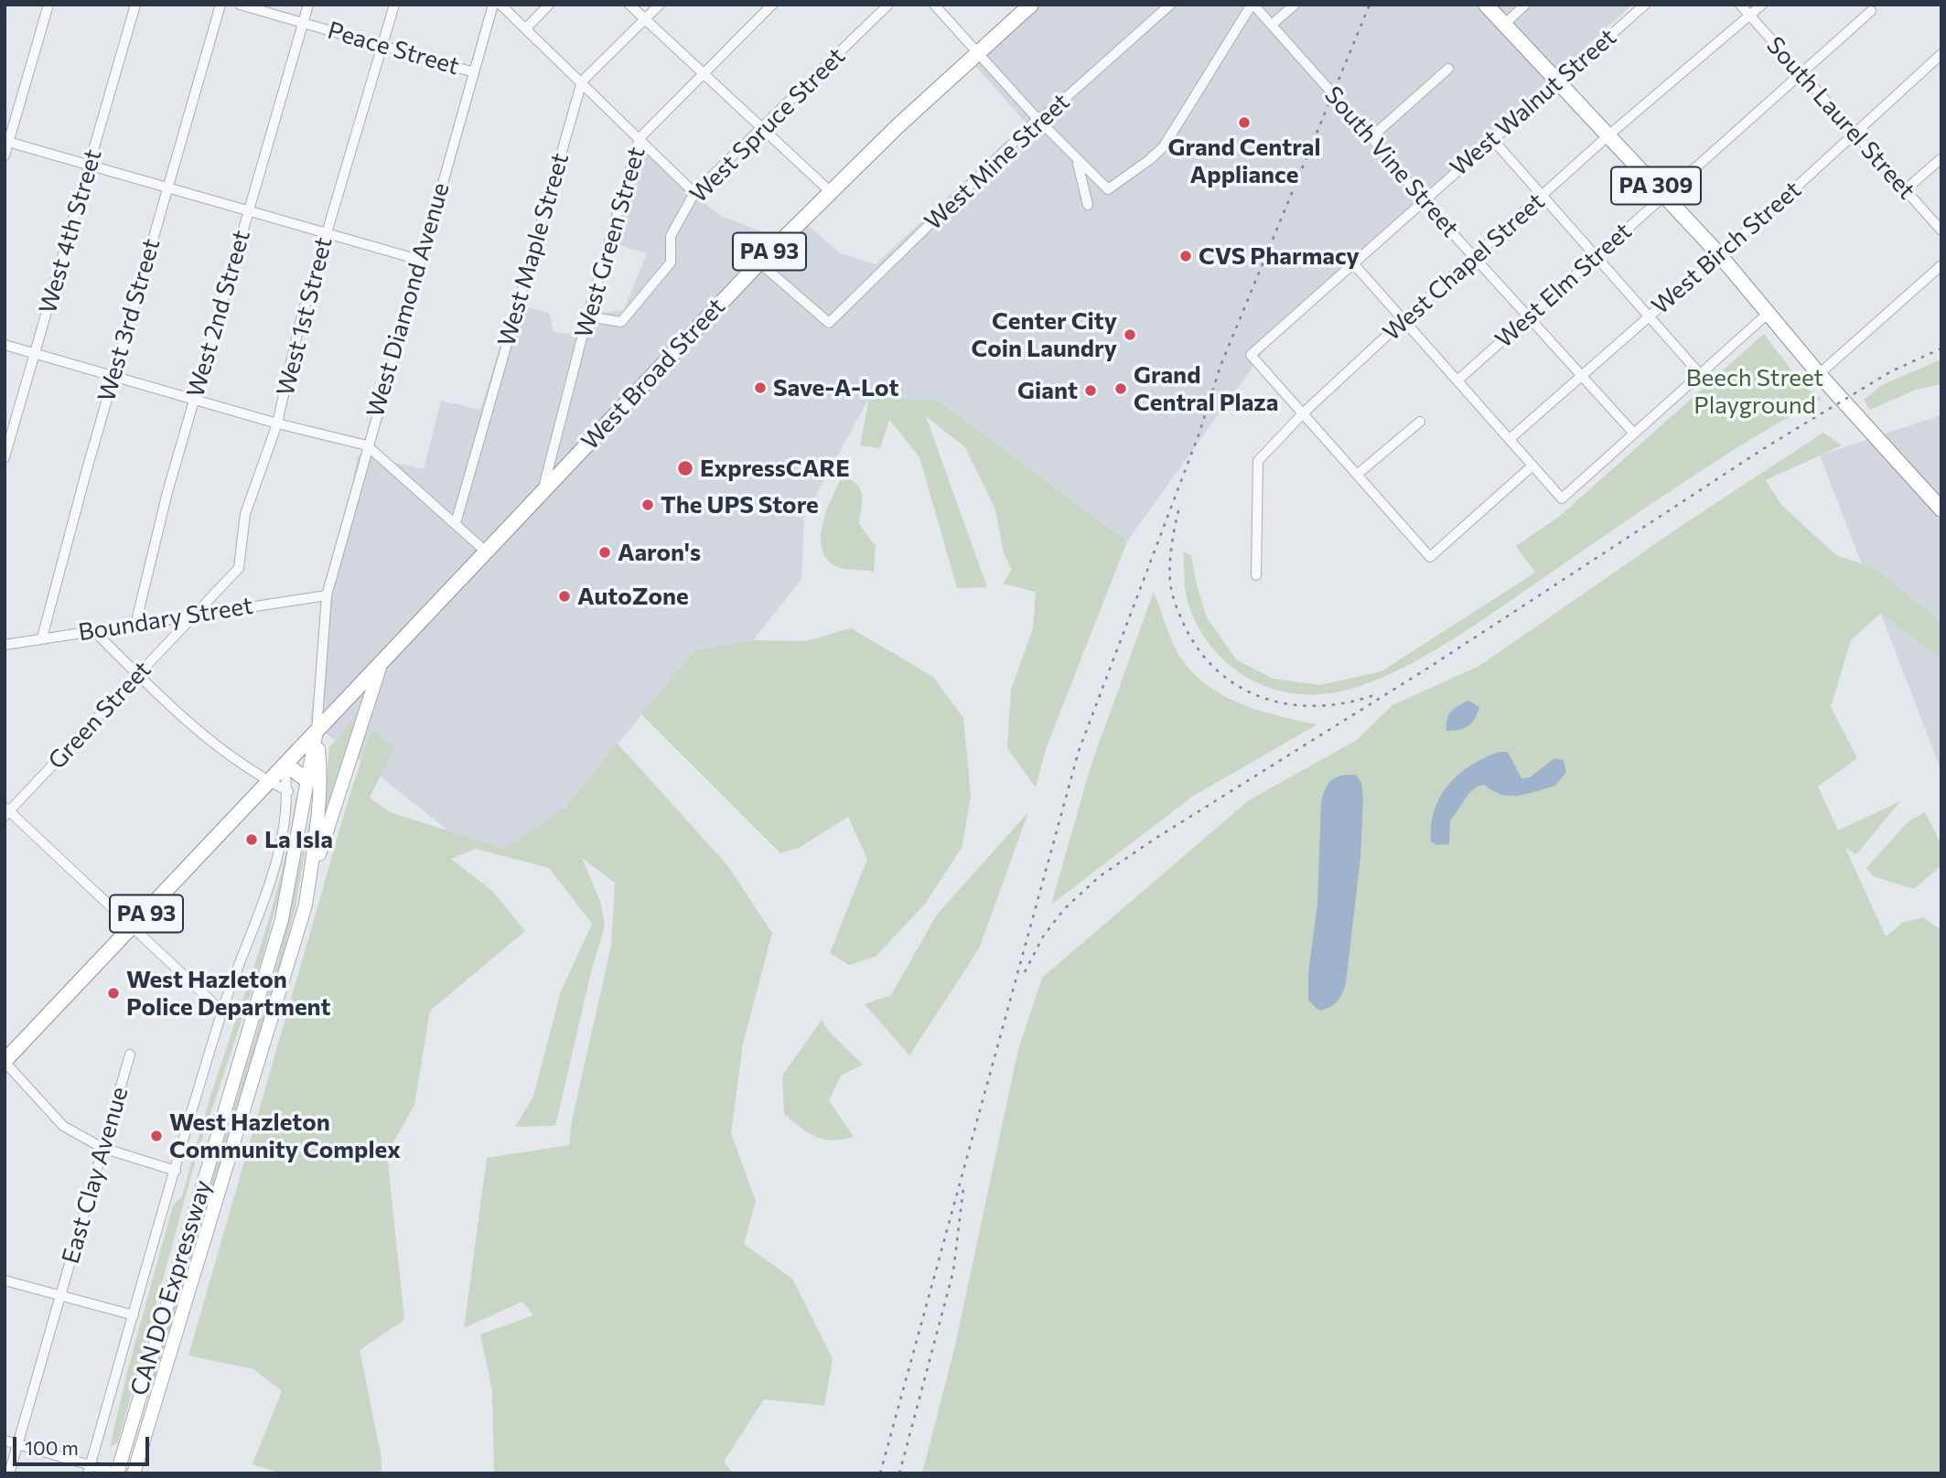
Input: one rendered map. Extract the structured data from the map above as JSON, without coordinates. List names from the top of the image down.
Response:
{
  "streets": {
    "highway": ["PA 309", "PA 93", "West Broad Street"],
    "main road": ["CAN DO Expressway"],
    "street": [
      "Peace Street",
      "West Walnut Street",
      "South Laurel Street",
      "West Spruce Street",
      "West Mine Street",
      "South Vine Street",
      "West 4th Street",
      "West Green Street",
      "West Birch Street",
      "West Maple Street",
      "West Chapel Street",
      "West Elm Street",
      "West Diamond Avenue",
      "West 2nd Street",
      "West 1st Street",
      "West 3rd Street",
      "Boundary Street",
      "Green Street",
      "East Clay Avenue"
    ]
  },
  "crossings": [
    ["Peace Street", "West Diamond Avenue"],
    ["Peace Street", "West 2nd Street"],
    ["Peace Street", "West 1st Street"],
    ["West Walnut Street", "South Vine Street"],
    ["West Walnut Street", "PA 309"],
    ["West Walnut Street", "West Chapel Street"],
    ["South Laurel Street", "West Birch Street"],
    ["South Laurel Street", "West Chapel Street"],
    ["South Laurel Street", "West Elm Street"],
    ["West Spruce Street", "West Green Street"],
    ["West Mine Street", "West Broad Street"],
    ["South Vine Street", "West Birch Street"],
    ["South Vine Street", "West Chapel Street"],
    ["South Vine Street", "West Elm Street"],
    ["PA 309", "West Birch Street"],
    ["PA 309", "West Chapel Street"],
    ["PA 309", "West Elm Street"],
    ["West Green Street", "West Broad Street"],
    ["PA 93", "West Diamond Avenue"],
    ["PA 93", "West Broad Street"],
    ["PA 93", "CAN DO Expressway"],
    ["West Diamond Avenue", "West Broad Street"],
    ["West Diamond Avenue", "Boundary Street"],
    ["West Diamond Avenue", "CAN DO Expressway"],
    ["West 2nd Street", "Boundary Street"],
    ["West 1st Street", "Boundary Street"],
    ["West 1st Street", "Green Street"],
    ["West 3rd Street", "Boundary Street"],
    ["West Broad Street", "CAN DO Expressway"],
    ["Boundary Street", "Green Street"]
  ],
  "parks": ["Beech Street Playground"],
  "places": [
    "Grand Central Appliance",
    "CVS Pharmacy",
    "Center City Coin Laundry",
    "Save-A-Lot",
    "Grand Central Plaza",
    "Giant",
    "ExpressCARE",
    "The UPS Store",
    "Aaron's",
    "AutoZone",
    "La Isla",
    "West Hazleton Police Department",
    "West Hazleton Community Complex"
  ],
  "scale_bar": "100 m"
}
